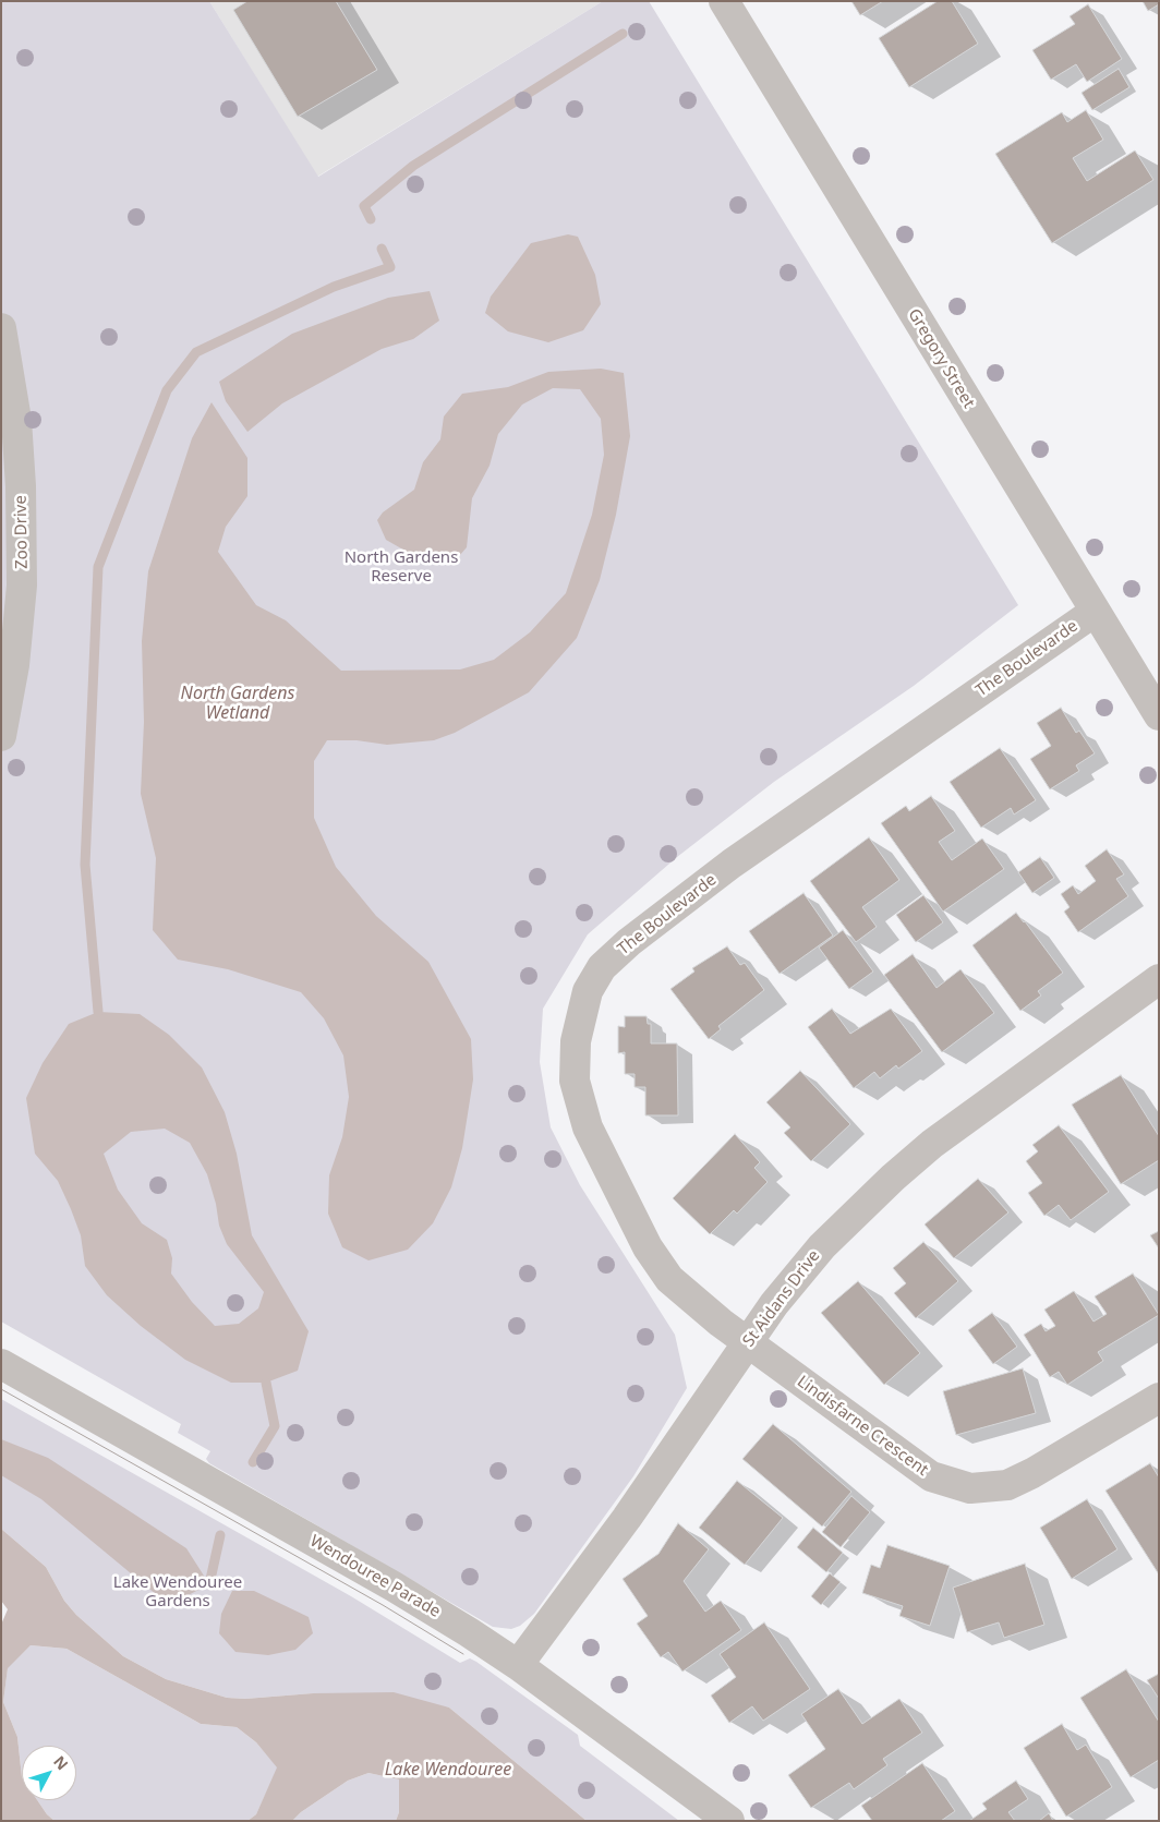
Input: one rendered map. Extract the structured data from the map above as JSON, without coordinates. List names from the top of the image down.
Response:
{
  "streets": {
    "street": [
      "Gregory Street",
      "Zoo Drive",
      "The Boulevarde",
      "St Aidans Drive",
      "Lindisfarne Crescent",
      "Wendouree Parade"
    ]
  },
  "crossings": [
    ["Gregory Street", "The Boulevarde"],
    ["The Boulevarde", "St Aidans Drive"],
    ["The Boulevarde", "Lindisfarne Crescent"],
    ["St Aidans Drive", "Lindisfarne Crescent"],
    ["St Aidans Drive", "Wendouree Parade"]
  ],
  "water": ["North Gardens Wetland", "Lake Wendouree"],
  "parks": ["North Gardens Reserve", "Lake Wendouree Gardens"],
  "north": "top right"
}
